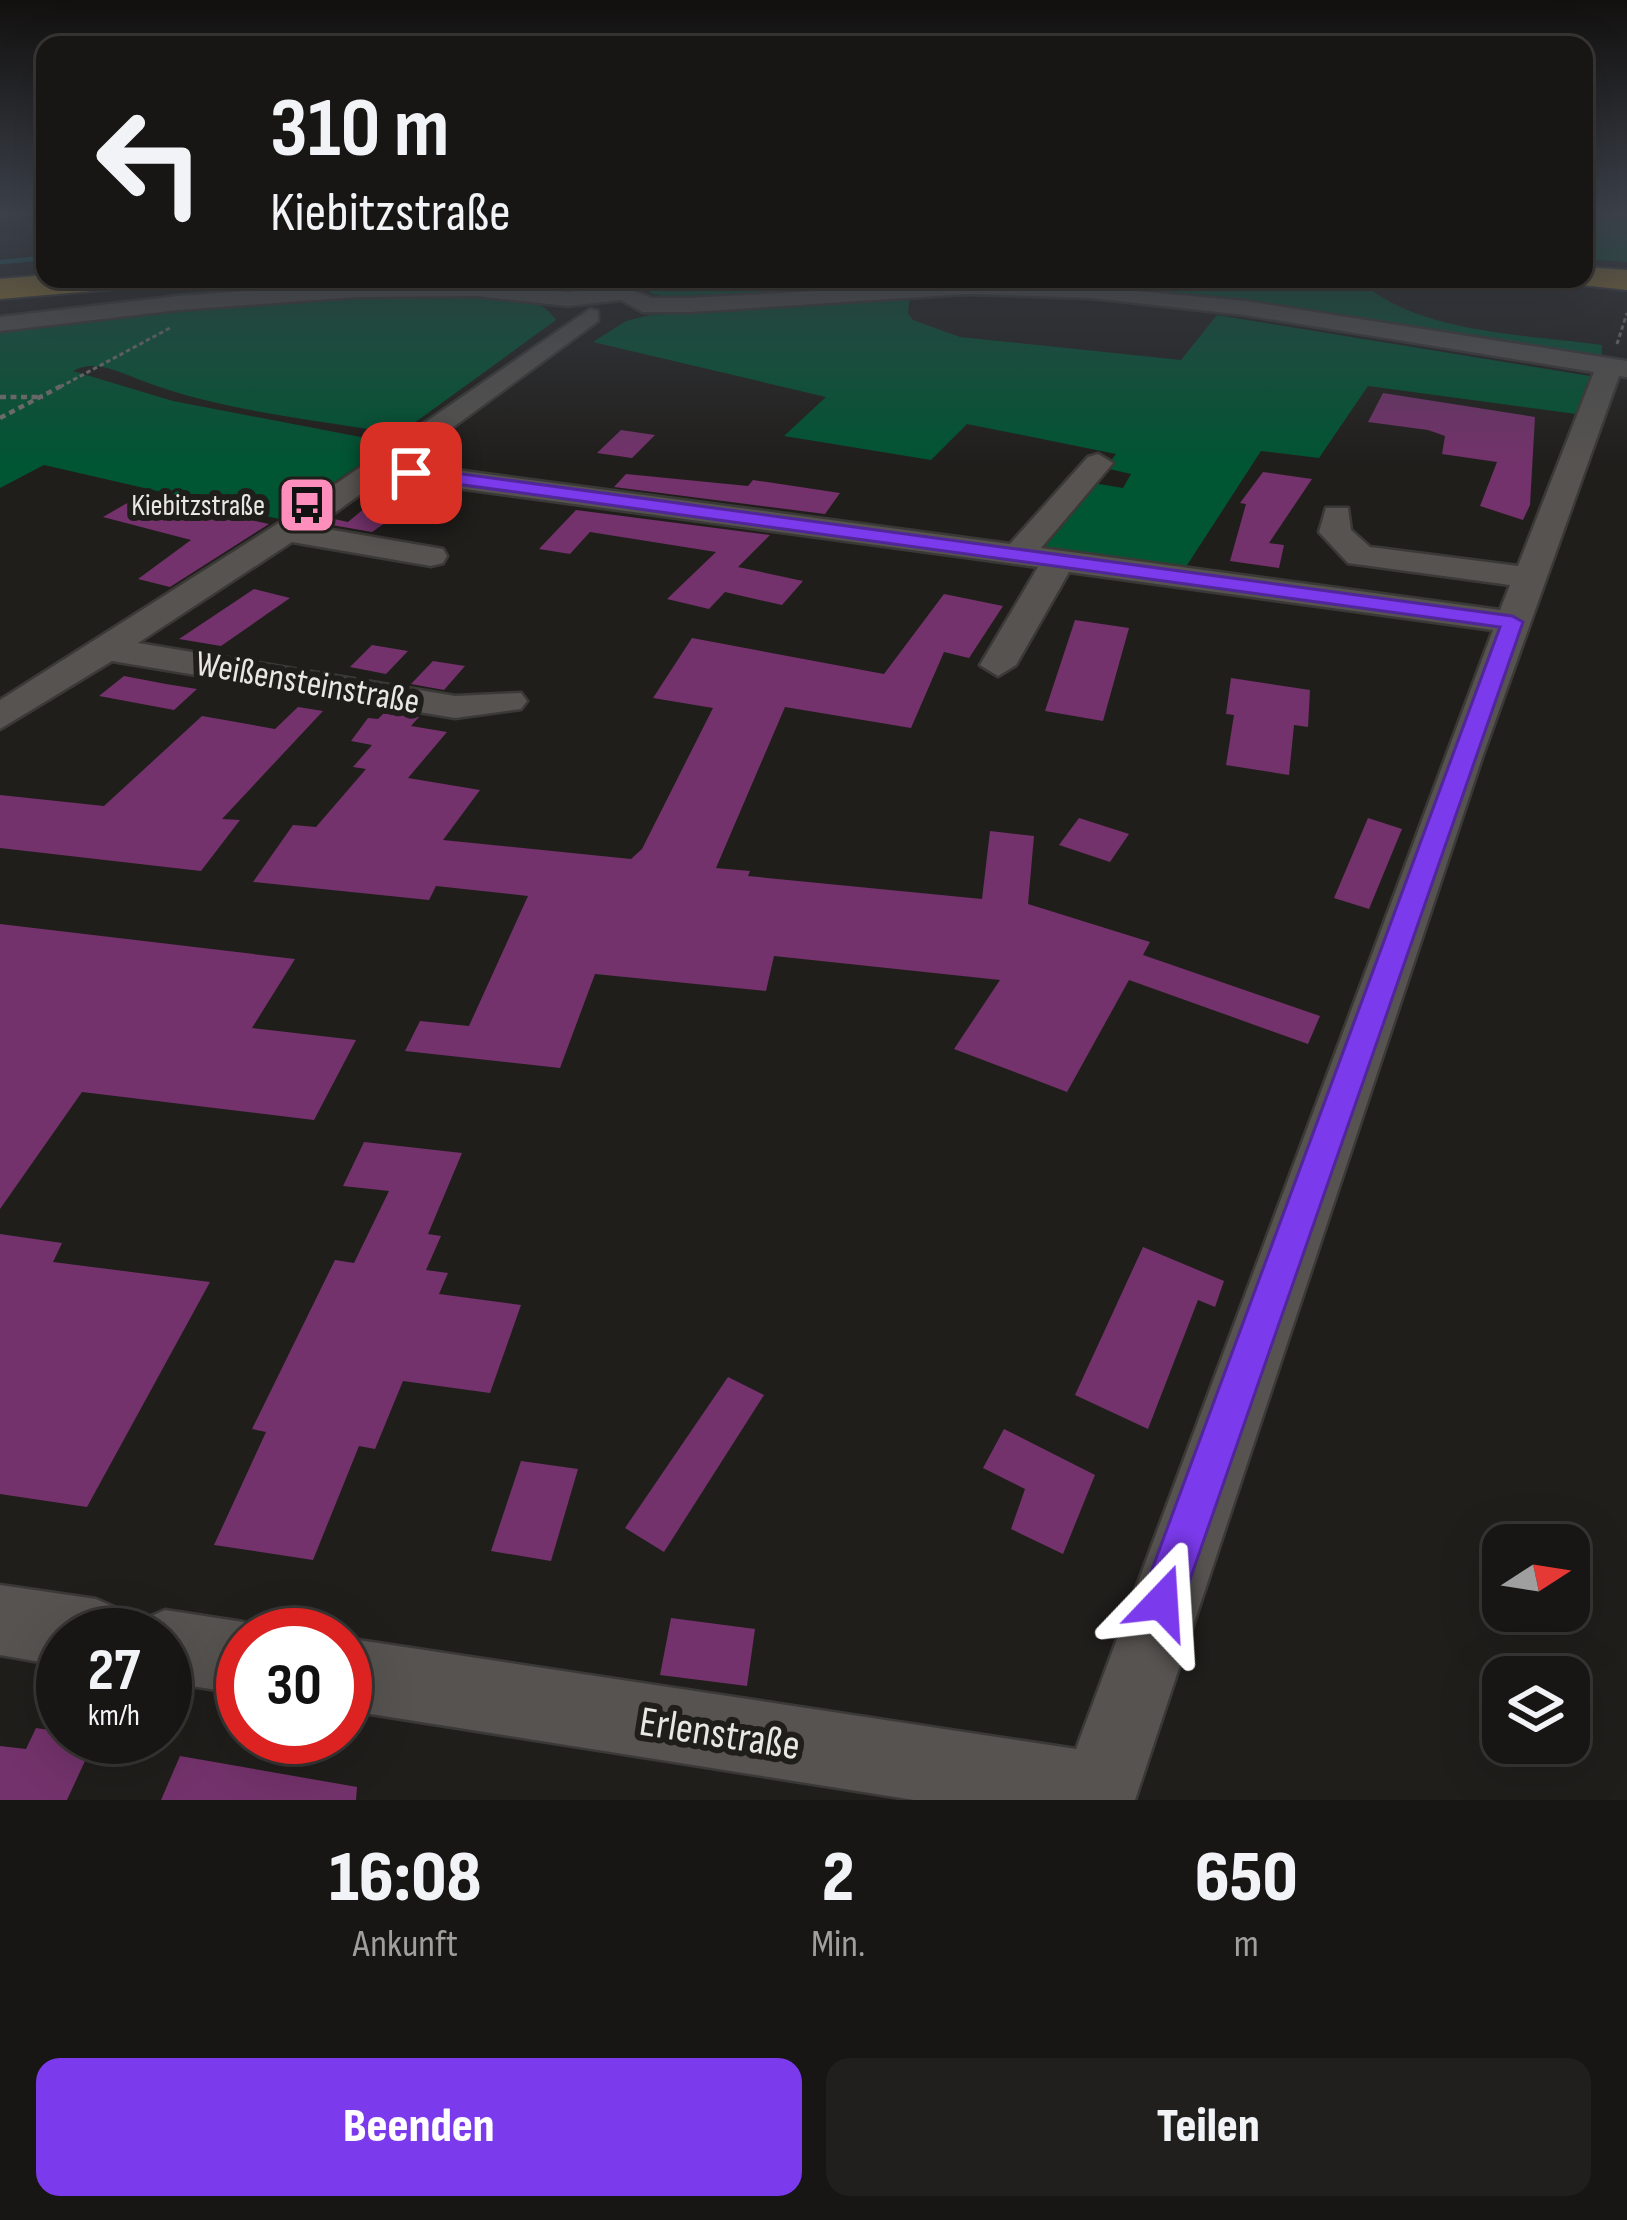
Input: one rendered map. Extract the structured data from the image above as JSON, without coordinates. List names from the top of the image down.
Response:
{
  "streets": {
    "street": ["Weißensteinstraße", "Erlenstraße"]
  },
  "places": {
    "bus stop": ["Kiebitzstraße"]
  },
  "north": "right",
  "page": {
    "turn": ["310 m", "Kiebitzstraße"],
    "speed": "27 km/h",
    "limit": "30",
    "eta": [
      "16:08",
      "Ankunft",
      "2",
      "Min.",
      "650",
      "m"
    ],
    "buttons": ["Beenden", "Teilen"]
  }
}
